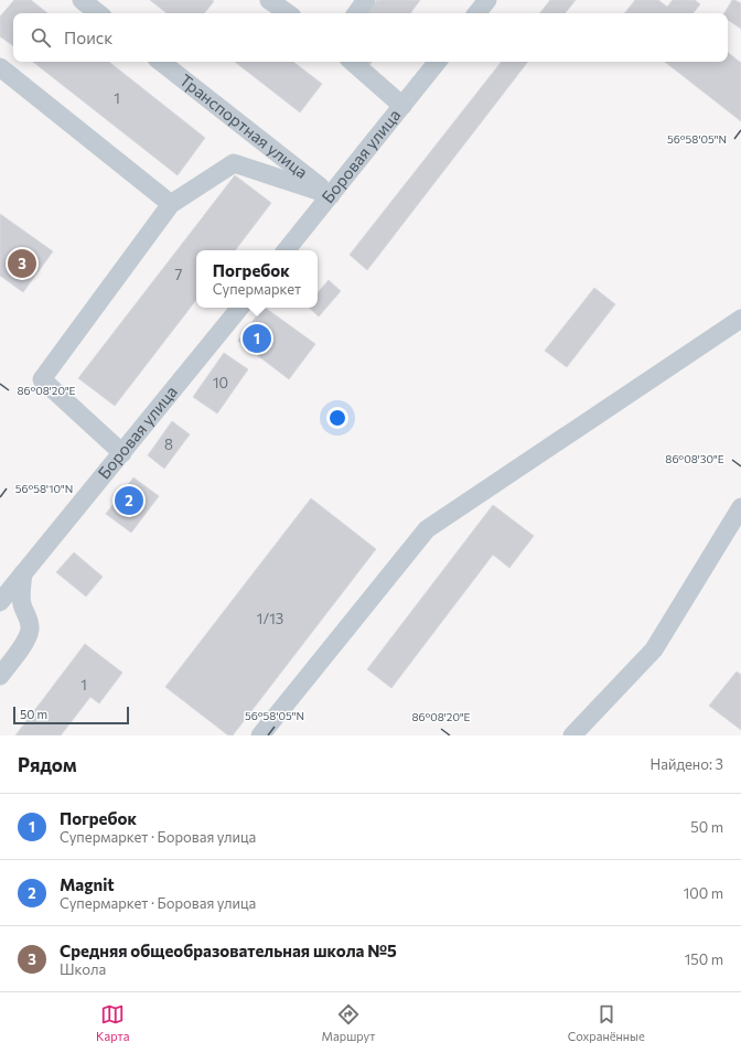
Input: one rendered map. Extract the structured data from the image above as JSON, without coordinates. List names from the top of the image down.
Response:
{
  "streets": {
    "street": ["Транспортная улица", "Боровая улица"]
  },
  "crossings": [
    ["Транспортная улица", "Боровая улица"]
  ],
  "house_numbers": [
    "1",
    "7",
    "10",
    "8",
    "1/13",
    "1"
  ],
  "scale_bar": "50 m",
  "page": {
    "search": "Поиск",
    "pins": ["3", "1", "2"],
    "popup": ["Погребок", "Супермаркет"],
    "scale": "50 m",
    "heading": ["Рядом", "Найдено: 3"],
    "list": [
      {
        "mark": "1",
        "name": "Погребок",
        "note": "Супермаркет · Боровая улица",
        "value": "50 m"
      },
      {
        "mark": "2",
        "name": "Magnit",
        "note": "Супермаркет · Боровая улица",
        "value": "100 m"
      },
      {
        "mark": "3",
        "name": "Средняя общеобразовательная школа №5",
        "note": "Школа",
        "value": "150 m"
      }
    ],
    "nav": ["Карта", "Маршрут", "Сохранённые"]
  },
  "coordinates": [
    "56°58'05\"N",
    "86°08'20\"E",
    "86°08'30\"E",
    "56°58'10\"N"
  ]
}
